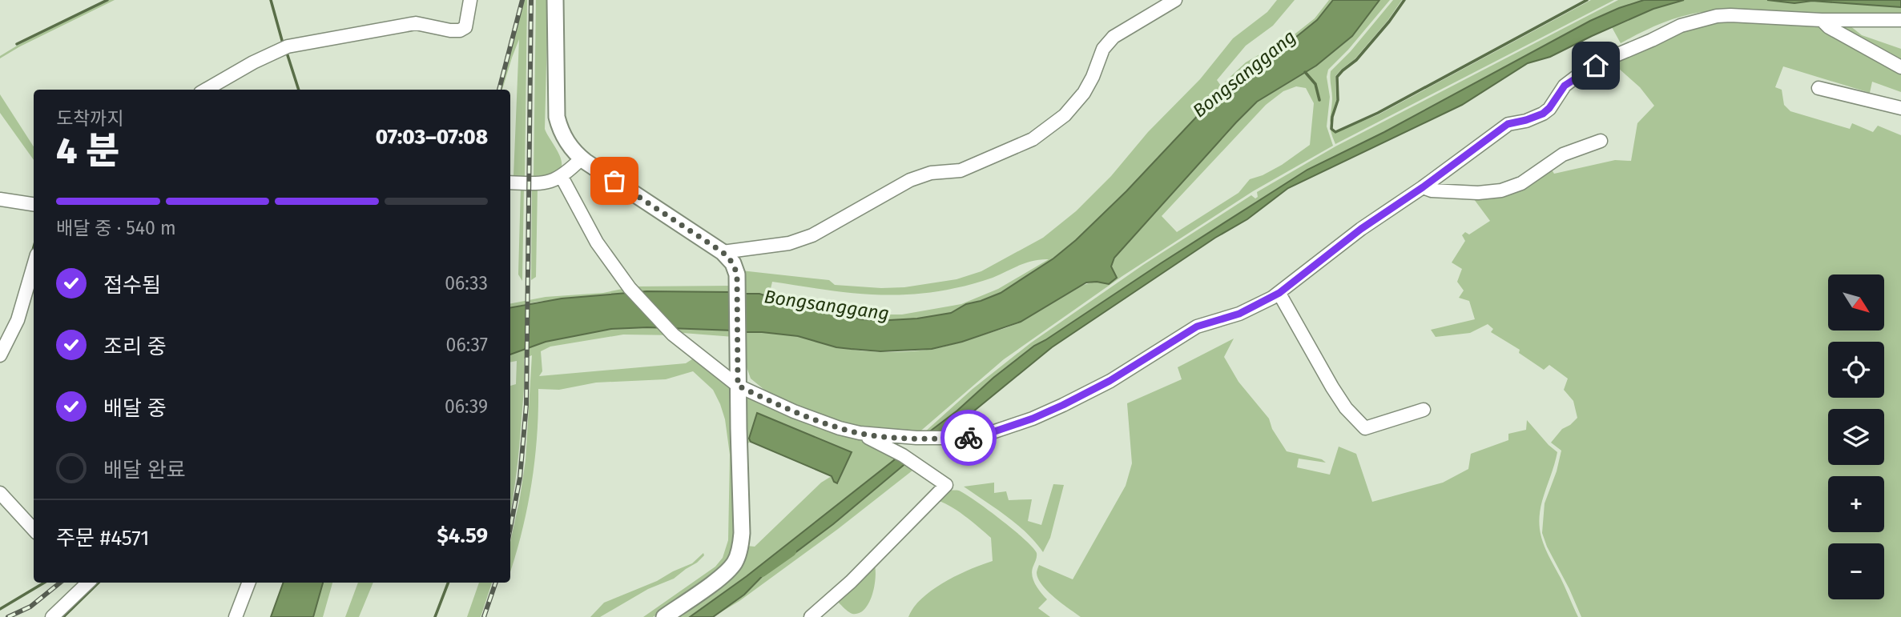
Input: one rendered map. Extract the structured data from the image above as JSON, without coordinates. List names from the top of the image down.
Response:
{
  "water": ["Bongsanggang"],
  "north": "bottom right",
  "page": {
    "heading": ["4 분", "도착까지", "07:03–07:08"],
    "panel": ["주문 #4571", "$4.59"],
    "bar": "배달 중 · 540 m",
    "list": [
      ["접수됨", "06:33"],
      ["조리 중", "06:37"],
      ["배달 중", "06:39"],
      "배달 완료"
    ],
    "map_buttons": ["+", "−"]
  }
}
